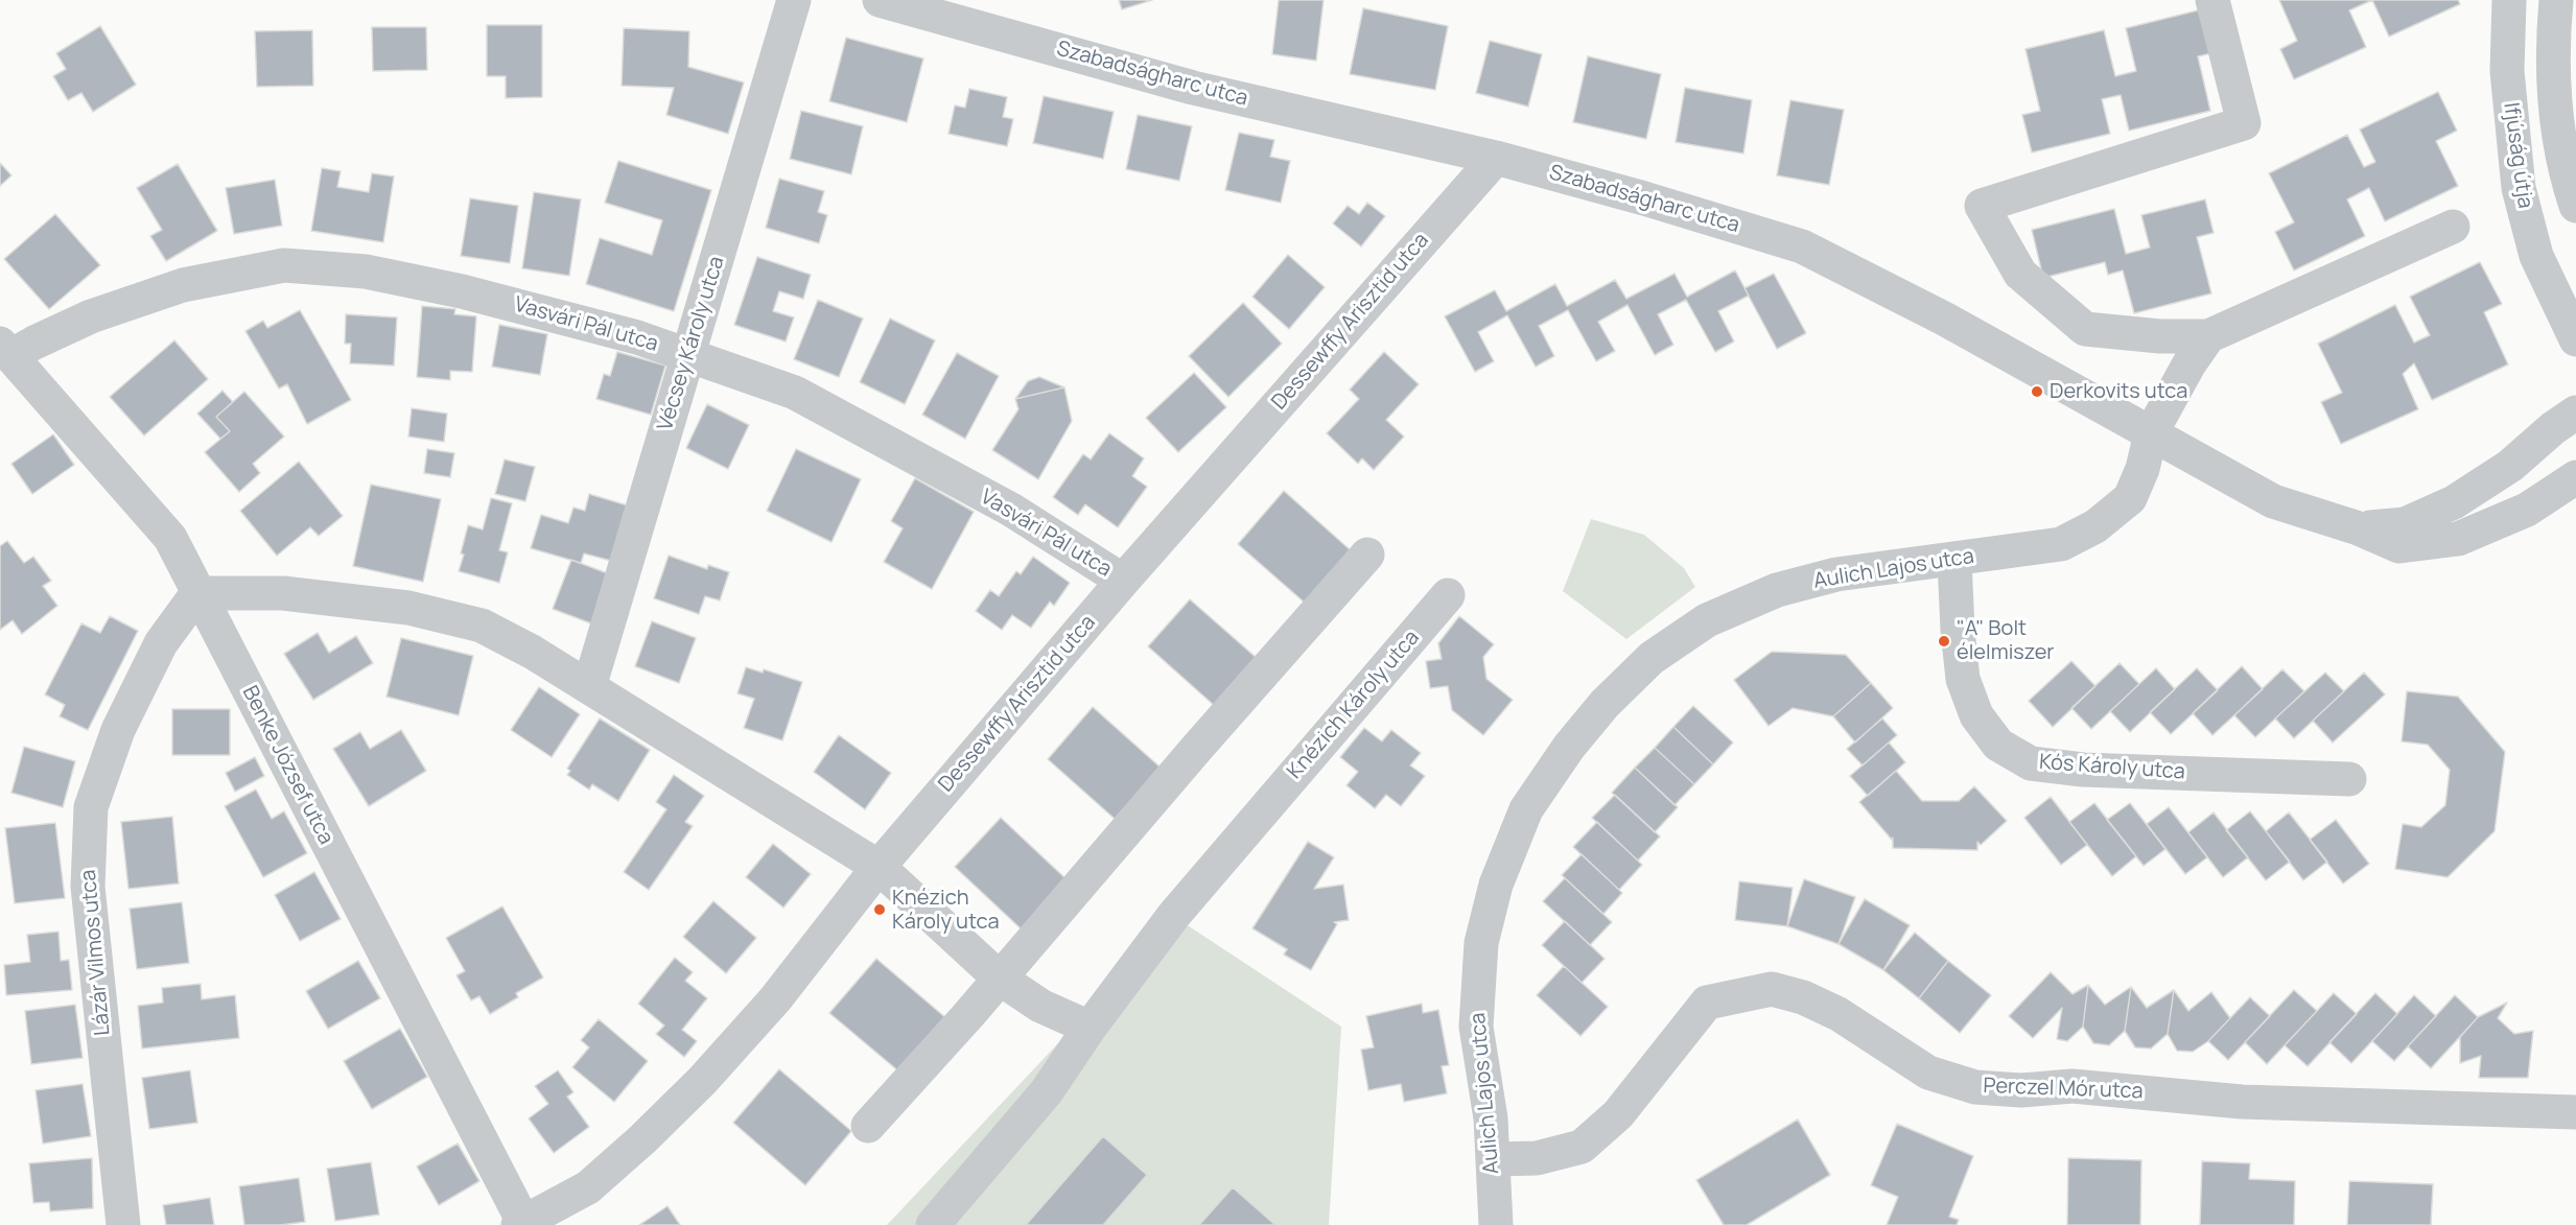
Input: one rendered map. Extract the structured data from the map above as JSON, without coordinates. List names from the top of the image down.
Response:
{
  "streets": {
    "street": [
      "Szabadságharc utca",
      "Ifjúság útja",
      "Dessewffy Arisztid utca",
      "Vasvári Pál utca",
      "Vécsey Károly utca",
      "Aulich Lajos utca",
      "Knézich Károly utca",
      "Benke József utca",
      "Kós Károly utca",
      "Lázár Vilmos utca",
      "Perczel Mór utca"
    ]
  },
  "crossings": [
    ["Szabadságharc utca", "Dessewffy Arisztid utca"],
    ["Szabadságharc utca", "Aulich Lajos utca"],
    ["Dessewffy Arisztid utca", "Vasvári Pál utca"],
    ["Dessewffy Arisztid utca", "Benke József utca"],
    ["Vasvári Pál utca", "Vécsey Károly utca"],
    ["Vasvári Pál utca", "Benke József utca"],
    ["Aulich Lajos utca", "Kós Károly utca"],
    ["Aulich Lajos utca", "Perczel Mór utca"],
    ["Benke József utca", "Lázár Vilmos utca"]
  ],
  "places": ["Derkovits utca", "\"A\" Bolt élelmiszer", "Knézich Károly utca"]
}
